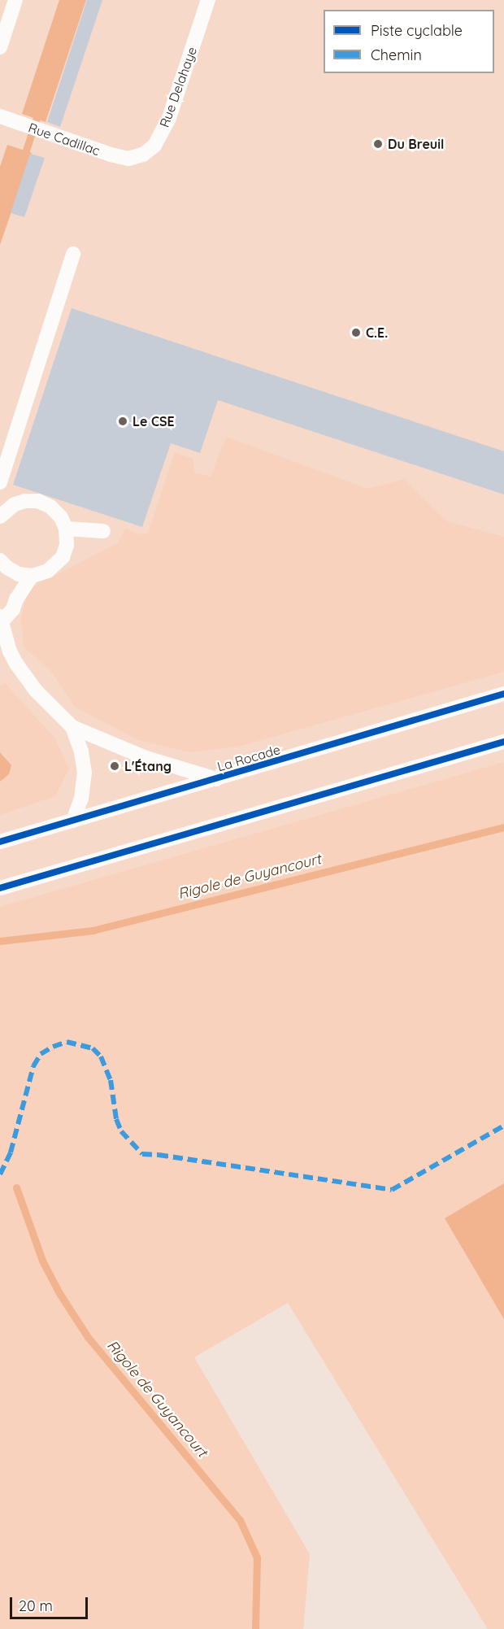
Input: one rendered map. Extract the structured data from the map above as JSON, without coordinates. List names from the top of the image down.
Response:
{
  "streets": {
    "lane": ["Rue Delahaye", "Rue Cadillac", "La Rocade"]
  },
  "crossings": [
    ["Rue Delahaye", "Rue Cadillac"]
  ],
  "water": ["Rigole de Guyancourt"],
  "places": [
    "Du Breuil",
    "C.E.",
    "Le CSE",
    "L'Étang"
  ],
  "legend": ["Piste cyclable", "Chemin"],
  "scale_bar": "20 m"
}
